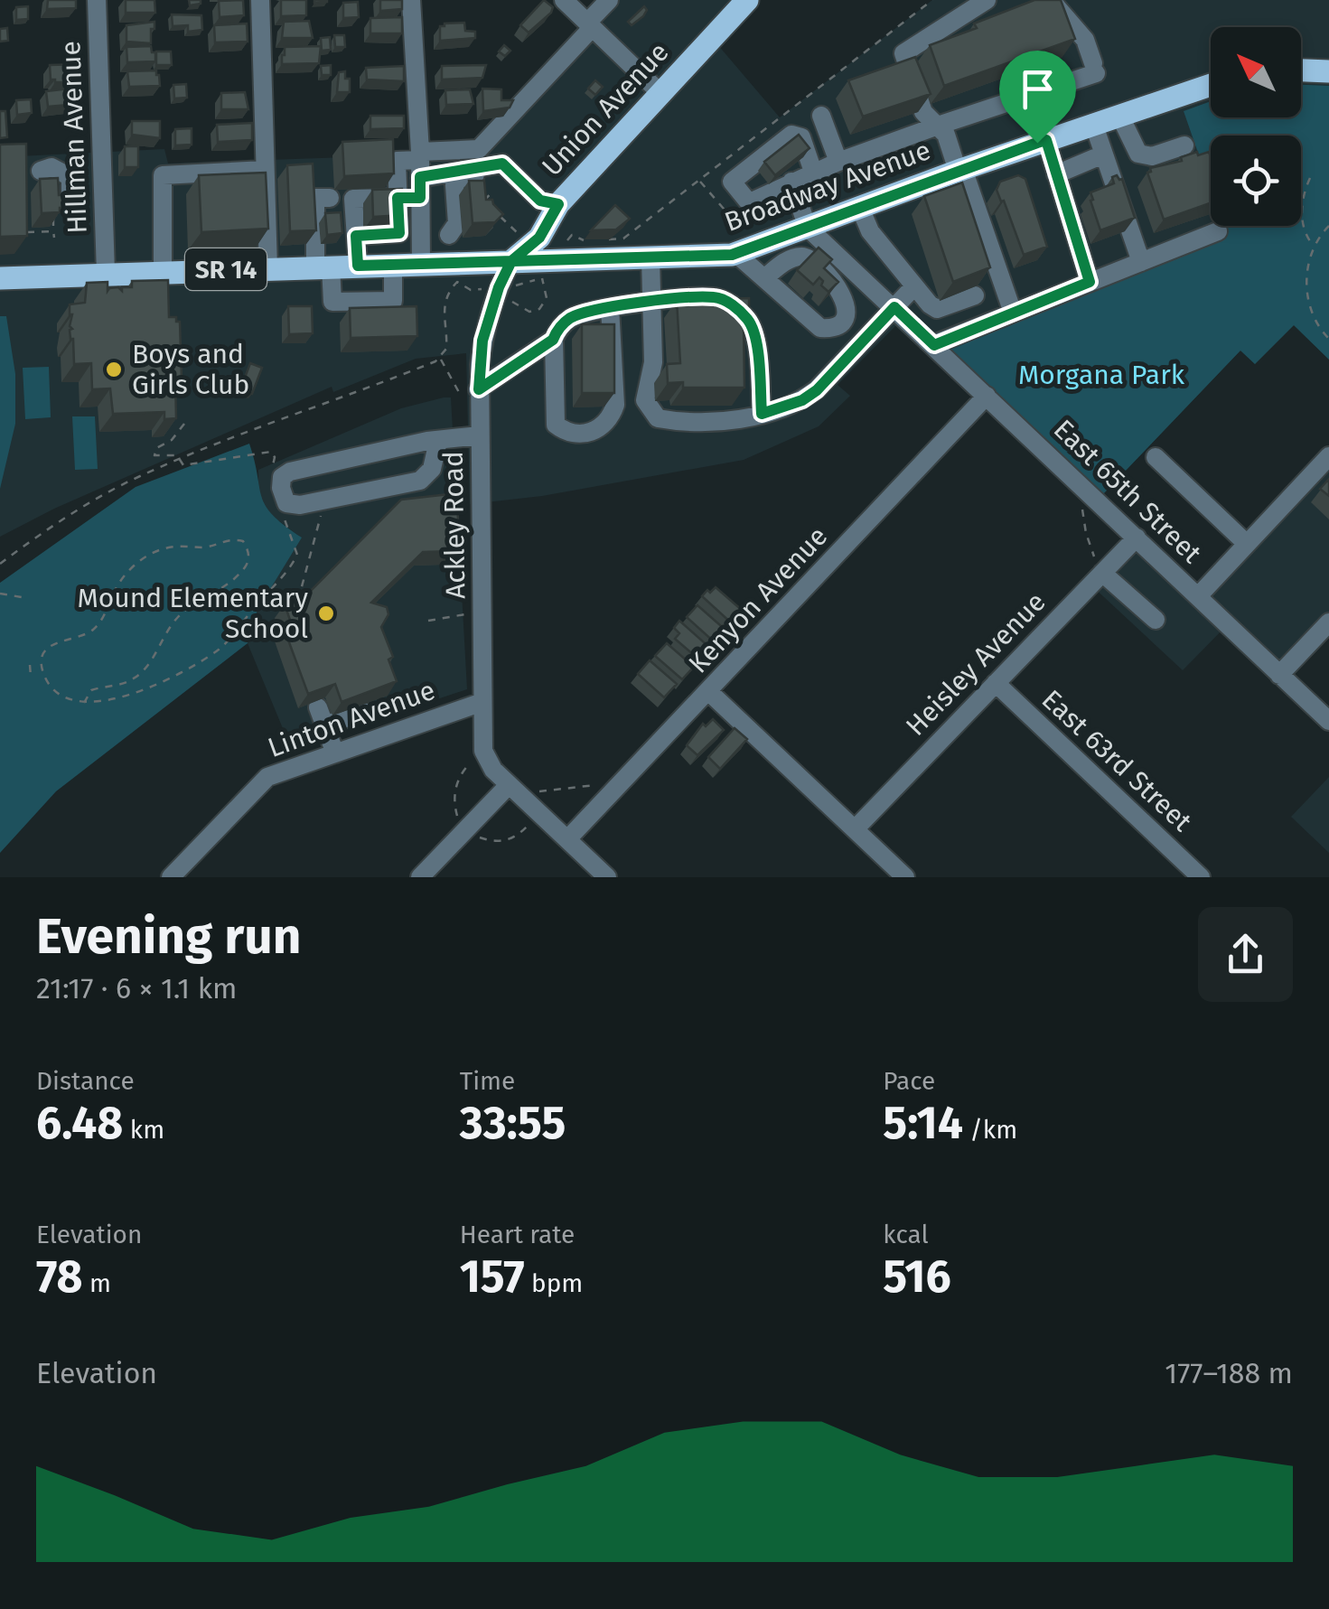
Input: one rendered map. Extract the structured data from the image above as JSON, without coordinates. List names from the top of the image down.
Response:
{
  "streets": {
    "main road": ["Union Avenue", "Broadway Avenue", "SR 14"],
    "street": [
      "Hillman Avenue",
      "East 65th Street",
      "Ackley Road",
      "Kenyon Avenue",
      "Heisley Avenue",
      "Linton Avenue",
      "East 63rd Street"
    ]
  },
  "crossings": [
    ["Union Avenue", "Broadway Avenue"],
    ["Union Avenue", "Ackley Road"],
    ["Hillman Avenue", "Broadway Avenue"],
    ["Broadway Avenue", "East 65th Street"],
    ["Broadway Avenue", "Ackley Road"],
    ["East 65th Street", "Kenyon Avenue"],
    ["East 65th Street", "Heisley Avenue"],
    ["Ackley Road", "Kenyon Avenue"],
    ["Ackley Road", "Linton Avenue"],
    ["Heisley Avenue", "East 63rd Street"]
  ],
  "parks": ["Morgana Park"],
  "places": ["Boys and Girls Club", "Mound Elementary School"],
  "north": "top left",
  "page": {
    "heading": ["Evening run", "21:17 · 6 × 1.1 km"],
    "stats": [
      ["Distance", "6.48 km"],
      ["Time", "33:55"],
      ["Pace", "5:14 /km"],
      ["Elevation", "78 m"],
      ["Heart rate", "157 bpm"],
      ["kcal", "516"]
    ],
    "chart": ["Elevation", "177–188 m"]
  }
}
